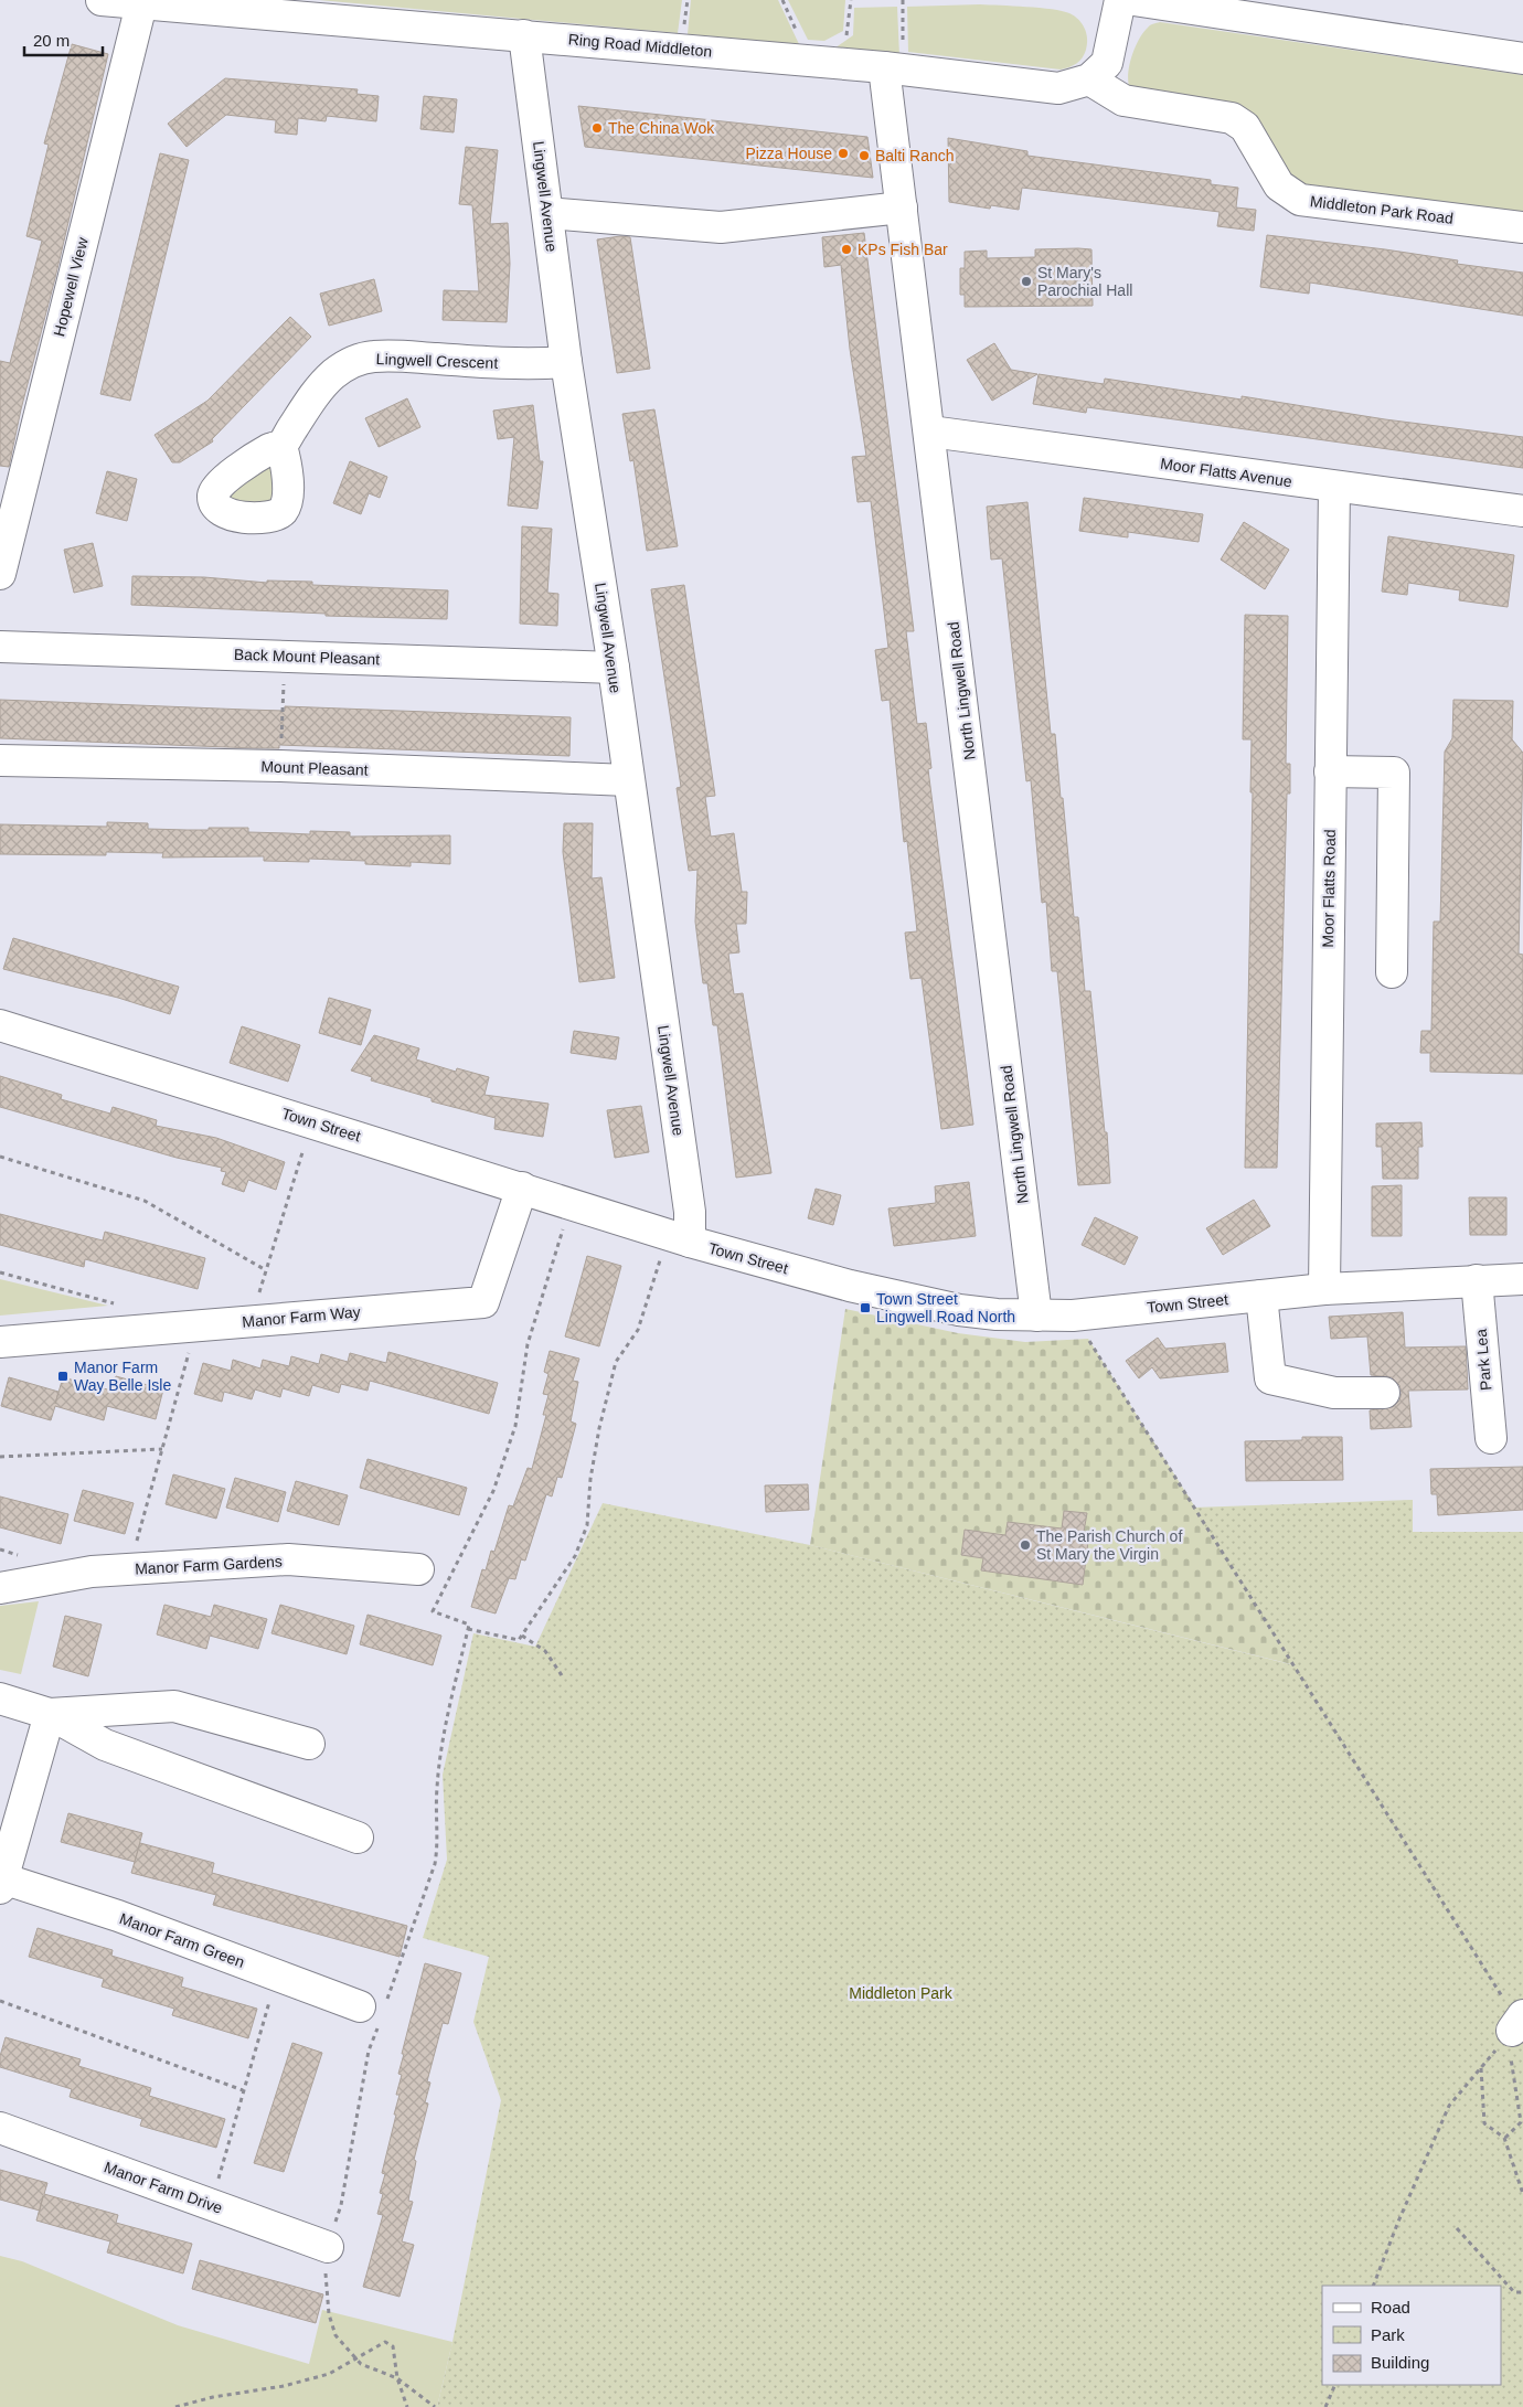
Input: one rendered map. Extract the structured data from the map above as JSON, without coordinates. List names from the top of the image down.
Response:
{
  "streets": {
    "street": [
      "Ring Road Middleton",
      "Lingwell Avenue",
      "Middleton Park Road",
      "Hopewell View",
      "Lingwell Crescent",
      "Moor Flatts Avenue",
      "Back Mount Pleasant",
      "North Lingwell Road",
      "Mount Pleasant",
      "Moor Flatts Road",
      "Town Street",
      "Manor Farm Way",
      "Park Lea",
      "Manor Farm Gardens",
      "Manor Farm Green",
      "Manor Farm Drive"
    ]
  },
  "crossings": [
    ["Ring Road Middleton", "Lingwell Avenue"],
    ["Ring Road Middleton", "Middleton Park Road"],
    ["Ring Road Middleton", "Hopewell View"],
    ["Ring Road Middleton", "North Lingwell Road"],
    ["Lingwell Avenue", "Lingwell Crescent"],
    ["Lingwell Avenue", "Back Mount Pleasant"],
    ["Lingwell Avenue", "Mount Pleasant"],
    ["Lingwell Avenue", "Town Street"],
    ["Moor Flatts Avenue", "North Lingwell Road"],
    ["Moor Flatts Avenue", "Moor Flatts Road"],
    ["North Lingwell Road", "Town Street"],
    ["Moor Flatts Road", "Town Street"],
    ["Town Street", "Manor Farm Way"],
    ["Town Street", "Park Lea"]
  ],
  "parks": ["Middleton Park"],
  "places": {
    "other": [
      "The China Wok",
      "Pizza House",
      "Balti Ranch",
      "KPs Fish Bar",
      "St Mary's Parochial Hall",
      "The Parish Church of St Mary the Virgin"
    ],
    "transit": ["Town Street Lingwell Road North", "Manor Farm Way Belle Isle"]
  },
  "legend": ["Road", "Park", "Building"],
  "scale_bar": "20 m"
}
